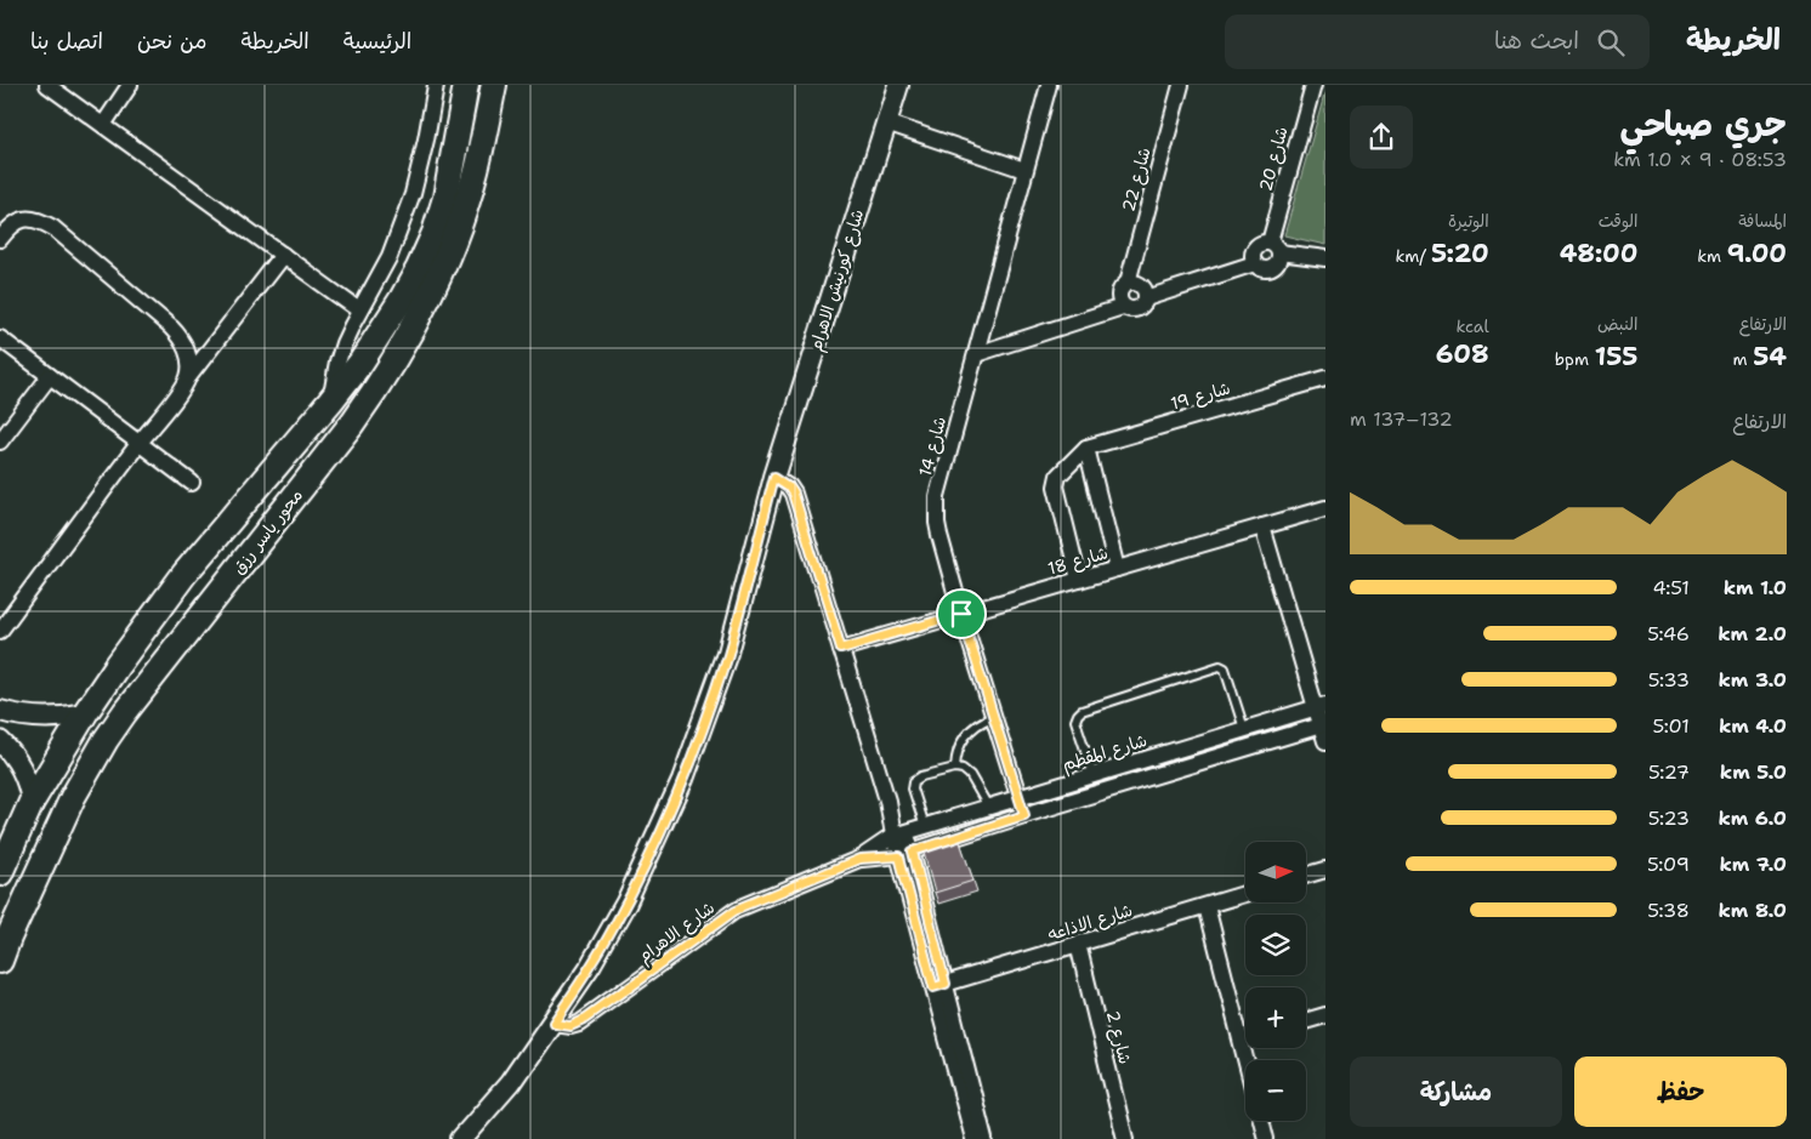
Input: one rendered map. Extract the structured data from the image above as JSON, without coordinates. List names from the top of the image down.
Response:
{
  "streets": {
    "main road": ["محور ياسر رزق"],
    "street": [
      "شارع 20",
      "شارع 22",
      "شارع كورنيش الاهرام",
      "شارع 19",
      "شارع 14",
      "شارع 18",
      "شارع المقطم",
      "شارع الاذاعه",
      "شارع الاهرام",
      "شارع 2"
    ]
  },
  "crossings": [
    ["شارع كورنيش الاهرام", "شارع الاهرام"],
    ["شارع 19", "شارع 18"],
    ["شارع 14", "شارع 18"],
    ["شارع 14", "شارع المقطم"],
    ["شارع المقطم", "شارع الاهرام"],
    ["شارع الاذاعه", "شارع 2"]
  ],
  "north": "right",
  "page": {
    "header": "الخريطة",
    "search": "ابحث هنا",
    "nav": [
      "الرئيسية",
      "الخريطة",
      "من نحن",
      "اتصل بنا"
    ],
    "heading": ["جري صباحي", "08:53 · 9 × 1.0 km"],
    "stats": [
      ["المسافة", "9.00 km"],
      ["الوقت", "48:00"],
      ["الوتيرة", "5:20 /km"],
      ["الارتفاع", "54 m"],
      ["النبض", "155 bpm"],
      ["kcal", "608"]
    ],
    "chart": ["الارتفاع", "132–137 m"],
    "list": [
      {
        "name": "1.0 km",
        "note": "4:51"
      },
      {
        "name": "2.0 km",
        "note": "5:46"
      },
      {
        "name": "3.0 km",
        "note": "5:33"
      },
      {
        "name": "4.0 km",
        "note": "5:01"
      },
      {
        "name": "5.0 km",
        "note": "5:27"
      },
      {
        "name": "6.0 km",
        "note": "5:23"
      },
      {
        "name": "7.0 km",
        "note": "5:09"
      },
      {
        "name": "8.0 km",
        "note": "5:38"
      }
    ],
    "map_buttons": ["+", "−"],
    "buttons": ["حفظ", "مشاركة"]
  }
}
